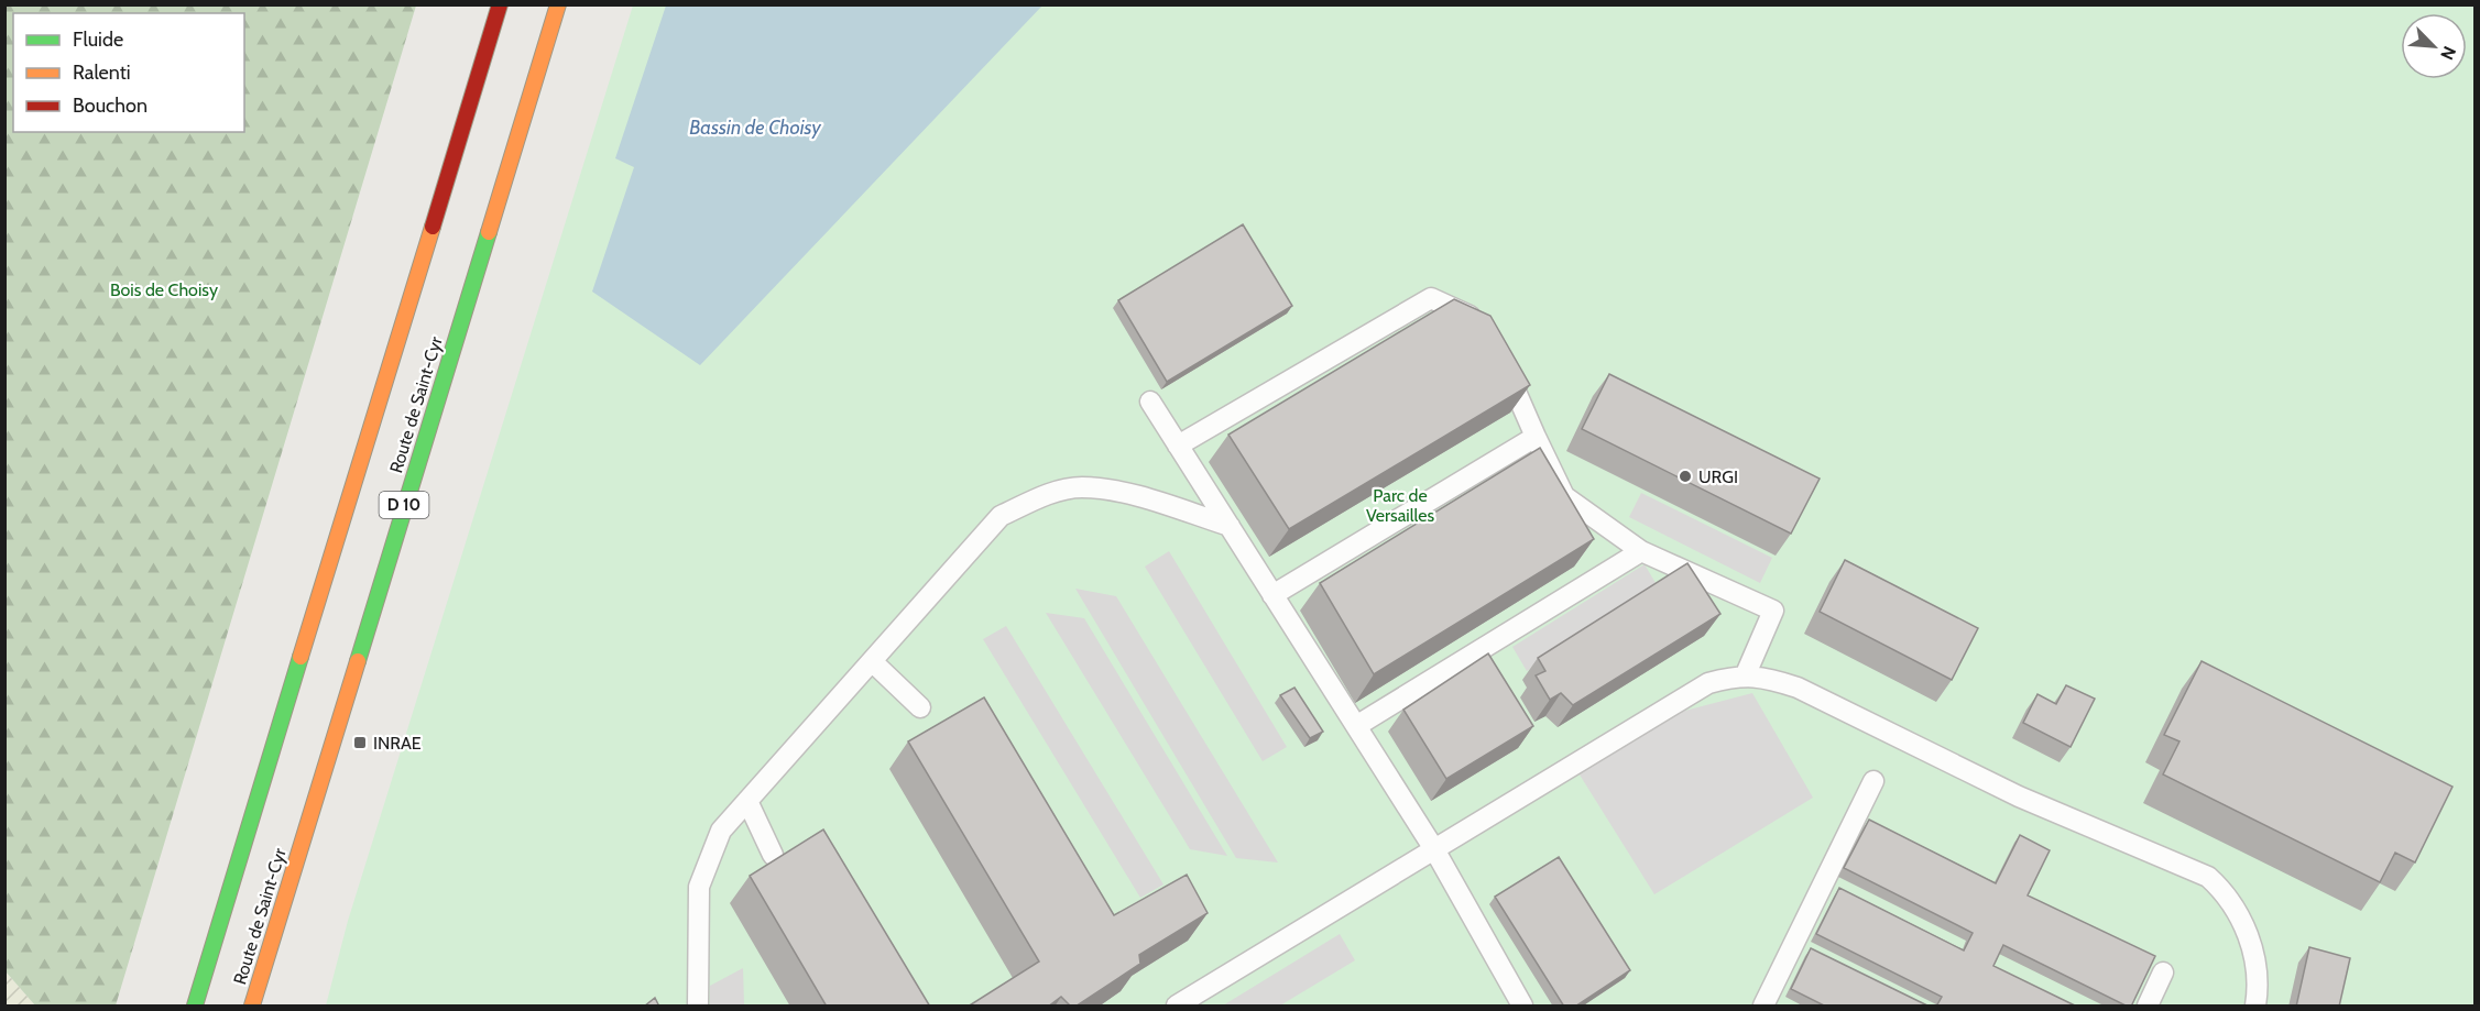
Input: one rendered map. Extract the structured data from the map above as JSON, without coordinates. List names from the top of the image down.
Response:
{
  "streets": {
    "main road": ["Route de Saint-Cyr", "D 10"]
  },
  "water": ["Bassin de Choisy"],
  "parks": ["Bois de Choisy", "Parc de Versailles"],
  "places": {
    "other": ["URGI"],
    "transit": ["INRAE"]
  },
  "legend": ["Fluide", "Ralenti", "Bouchon"],
  "north": "bottom right"
}
